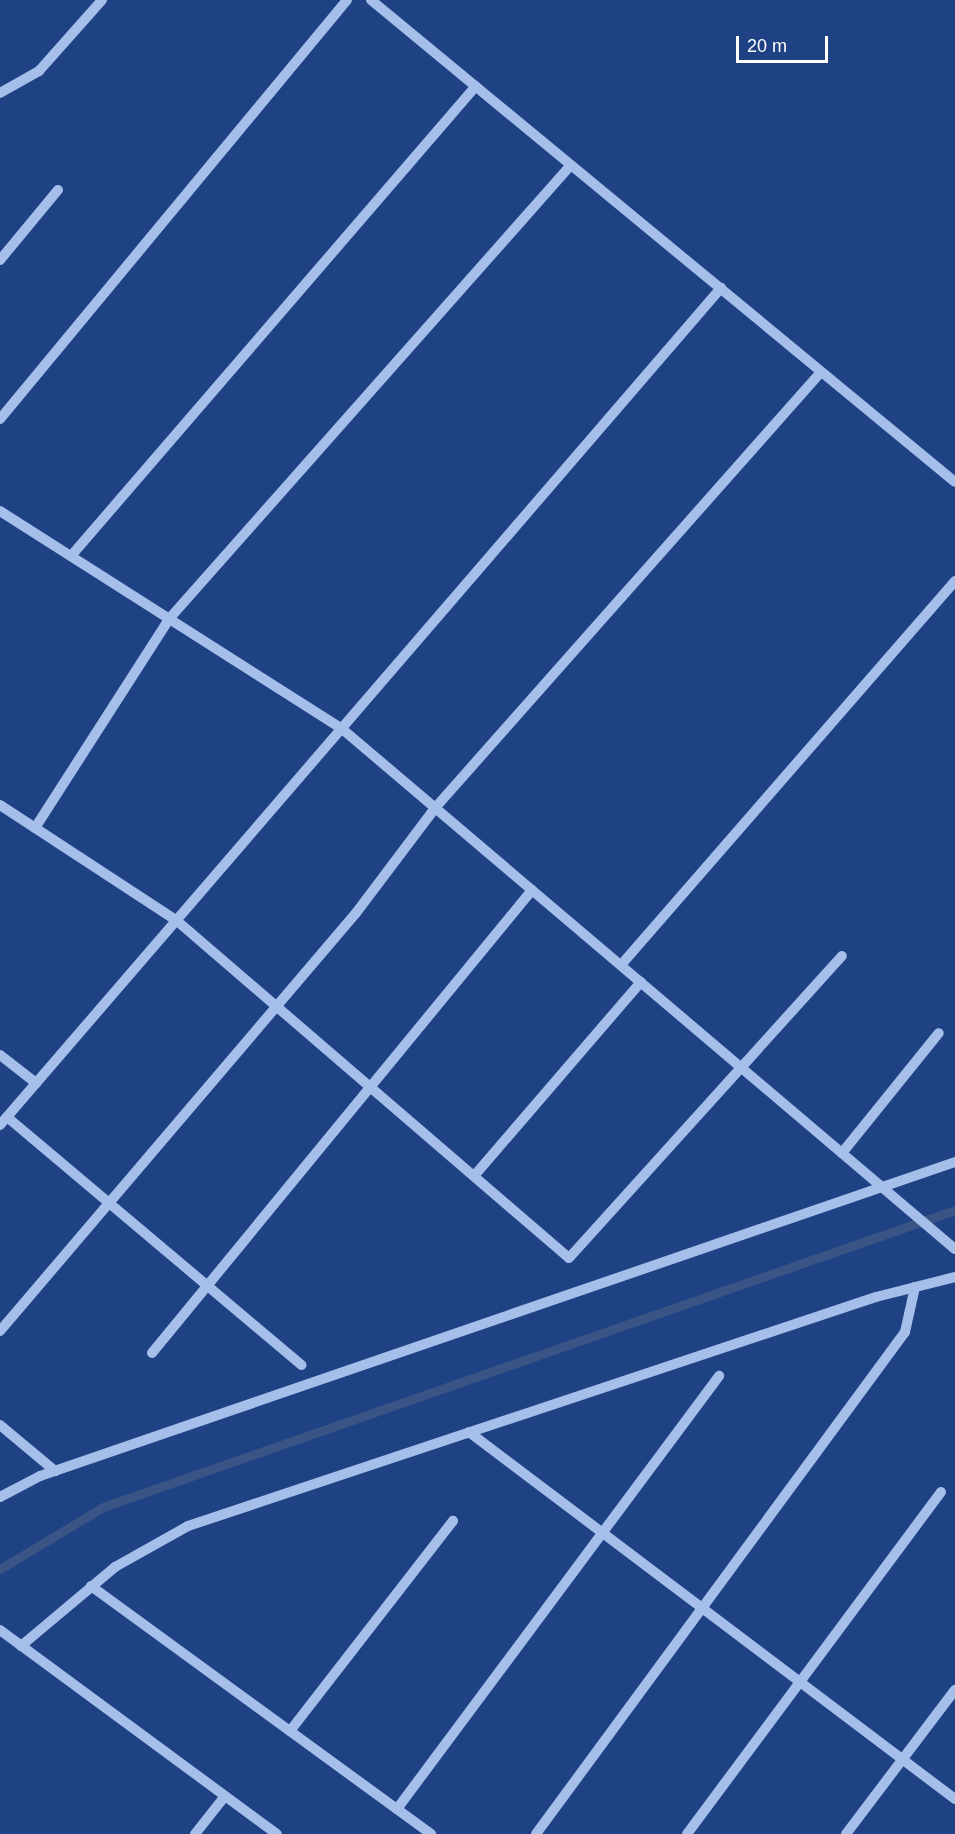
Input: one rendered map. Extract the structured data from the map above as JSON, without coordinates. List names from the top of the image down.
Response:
{
  "scale_bar": "20 m"
}
